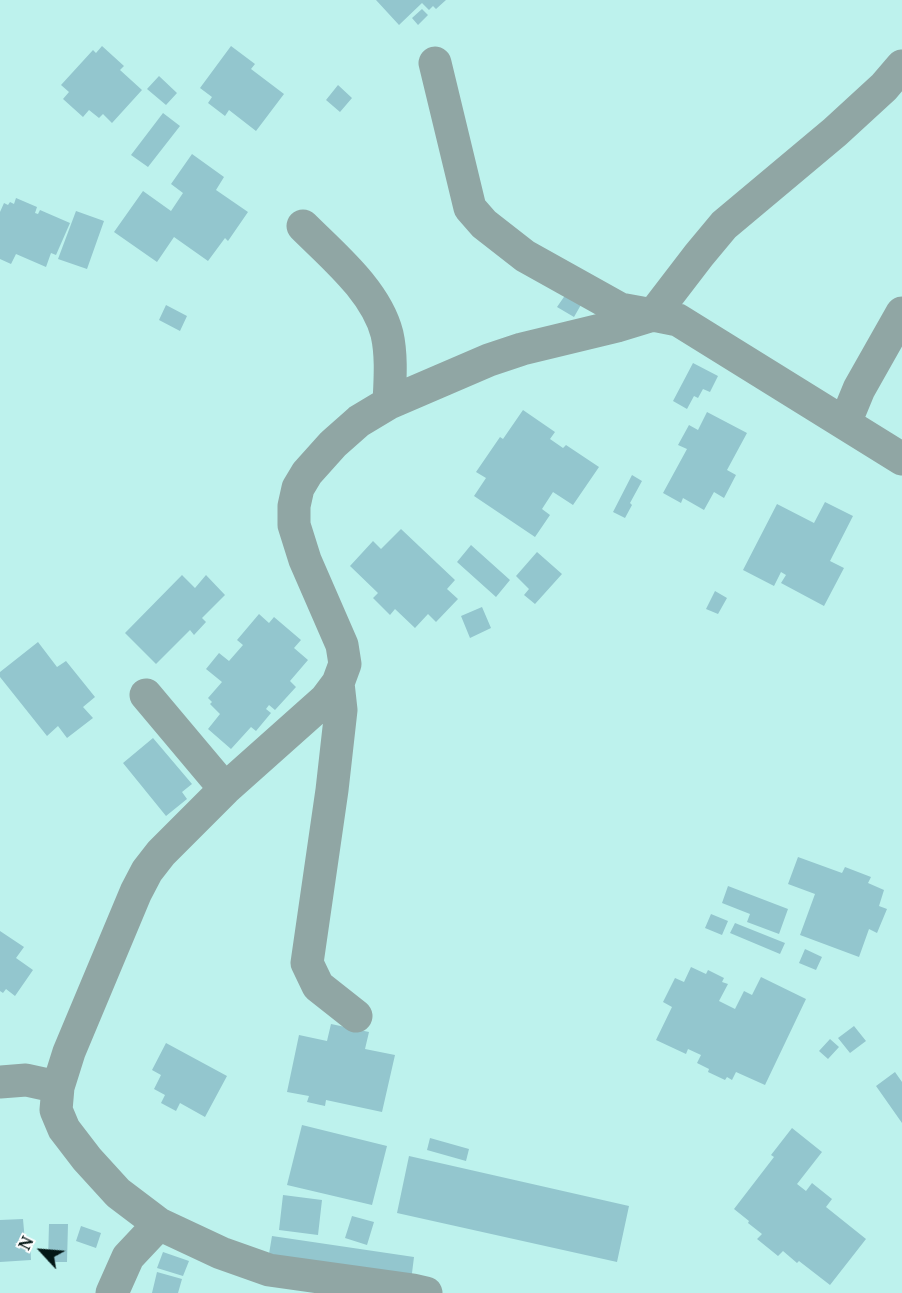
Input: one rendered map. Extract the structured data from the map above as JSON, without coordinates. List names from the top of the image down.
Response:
{
  "north": "top left"
}
